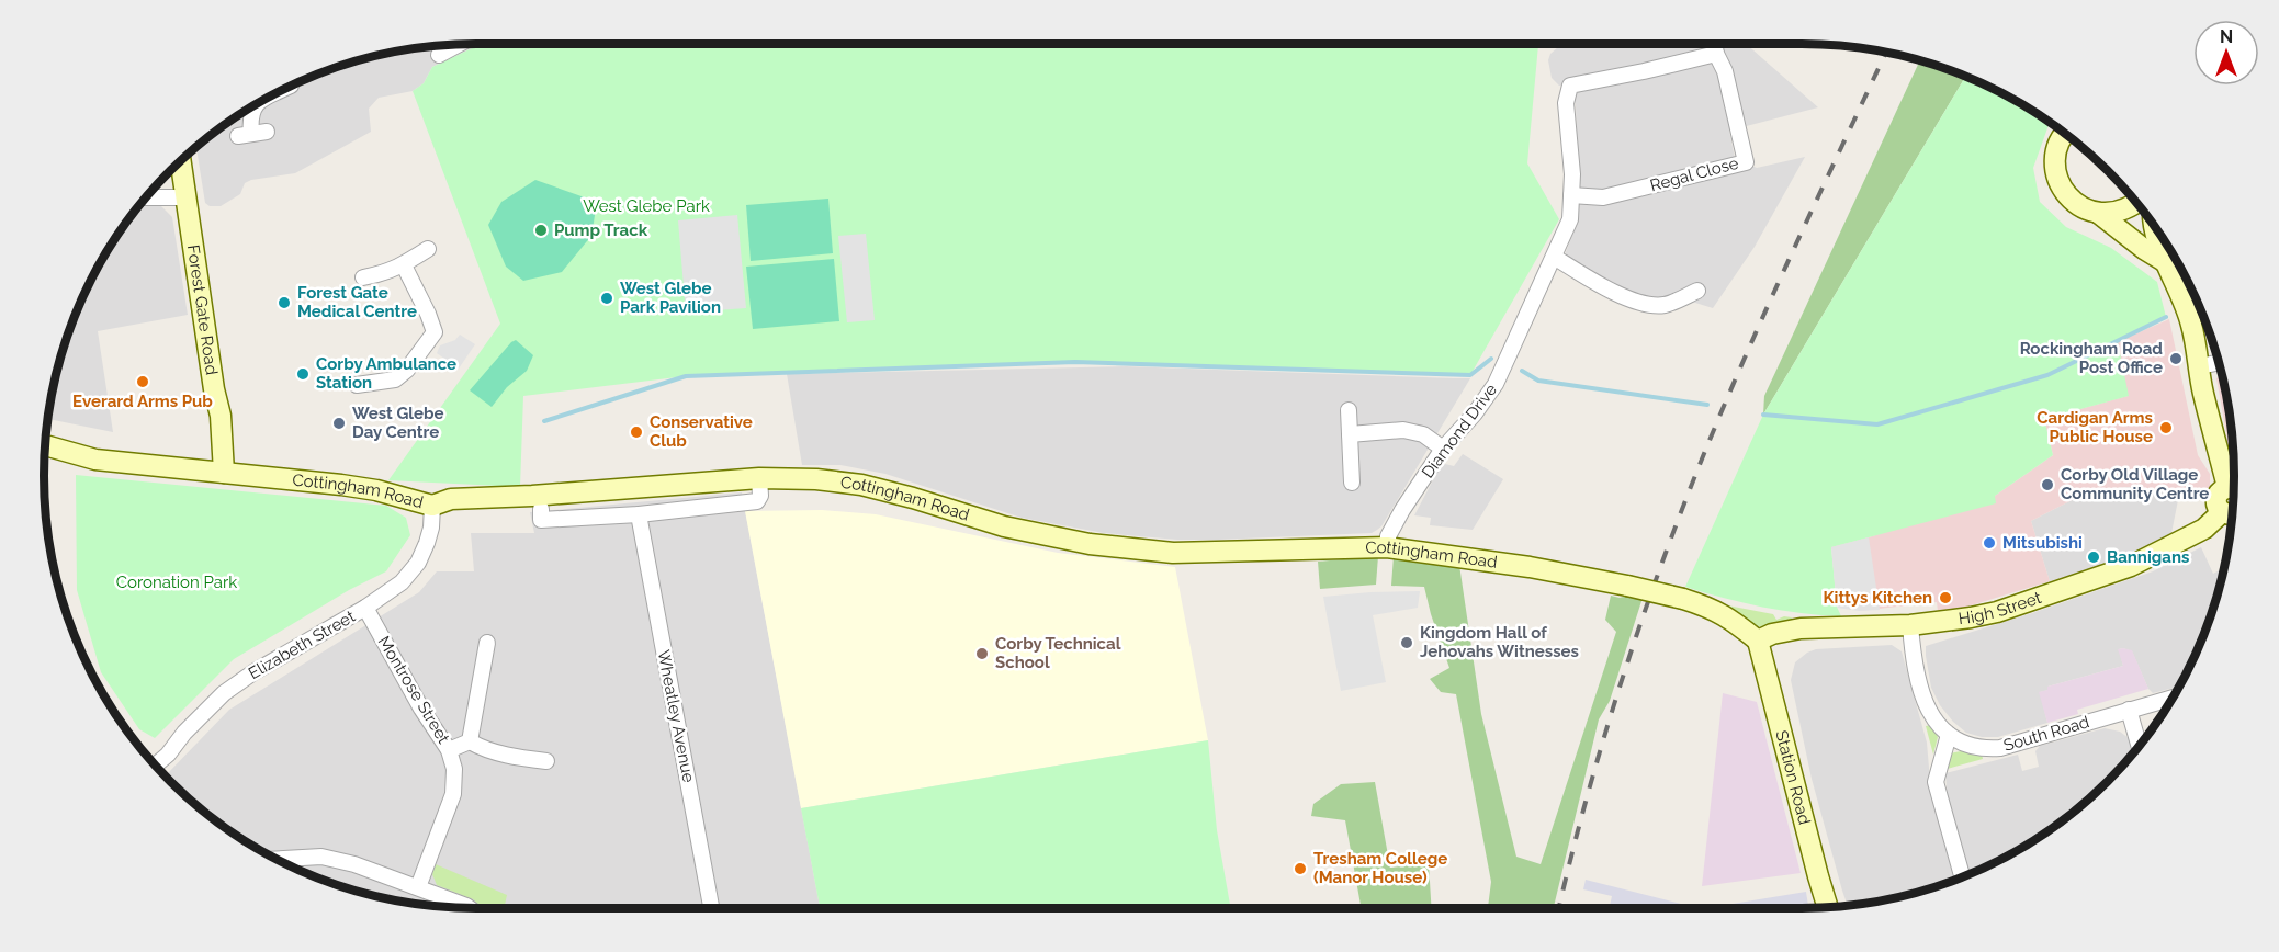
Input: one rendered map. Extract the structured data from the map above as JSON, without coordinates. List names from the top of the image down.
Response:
{
  "streets": {
    "street": [
      "Regal Close",
      "Forest Gate Road",
      "Diamond Drive",
      "Cottingham Road",
      "High Street",
      "Elizabeth Street",
      "Montrose Street",
      "Wheatley Avenue",
      "South Road",
      "Station Road"
    ]
  },
  "crossings": [
    ["Regal Close", "Diamond Drive"],
    ["Forest Gate Road", "Cottingham Road"],
    ["Diamond Drive", "Cottingham Road"],
    ["Cottingham Road", "High Street"],
    ["Cottingham Road", "Elizabeth Street"],
    ["Cottingham Road", "Station Road"],
    ["High Street", "South Road"],
    ["High Street", "Station Road"],
    ["Elizabeth Street", "Montrose Street"]
  ],
  "parks": ["West Glebe Park", "Coronation Park"],
  "places": [
    "Pump Track",
    "West Glebe Park Pavilion",
    "Forest Gate Medical Centre",
    "Rockingham Road Post Office",
    "Corby Ambulance Station",
    "Everard Arms Pub",
    "West Glebe Day Centre",
    "Cardigan Arms Public House",
    "Conservative Club",
    "Corby Old Village Community Centre",
    "Mitsubishi",
    "Bannigans",
    "Kittys Kitchen",
    "Kingdom Hall of Jehovahs Witnesses",
    "Corby Technical School",
    "Tresham College (Manor House)"
  ],
  "north": "top"
}
